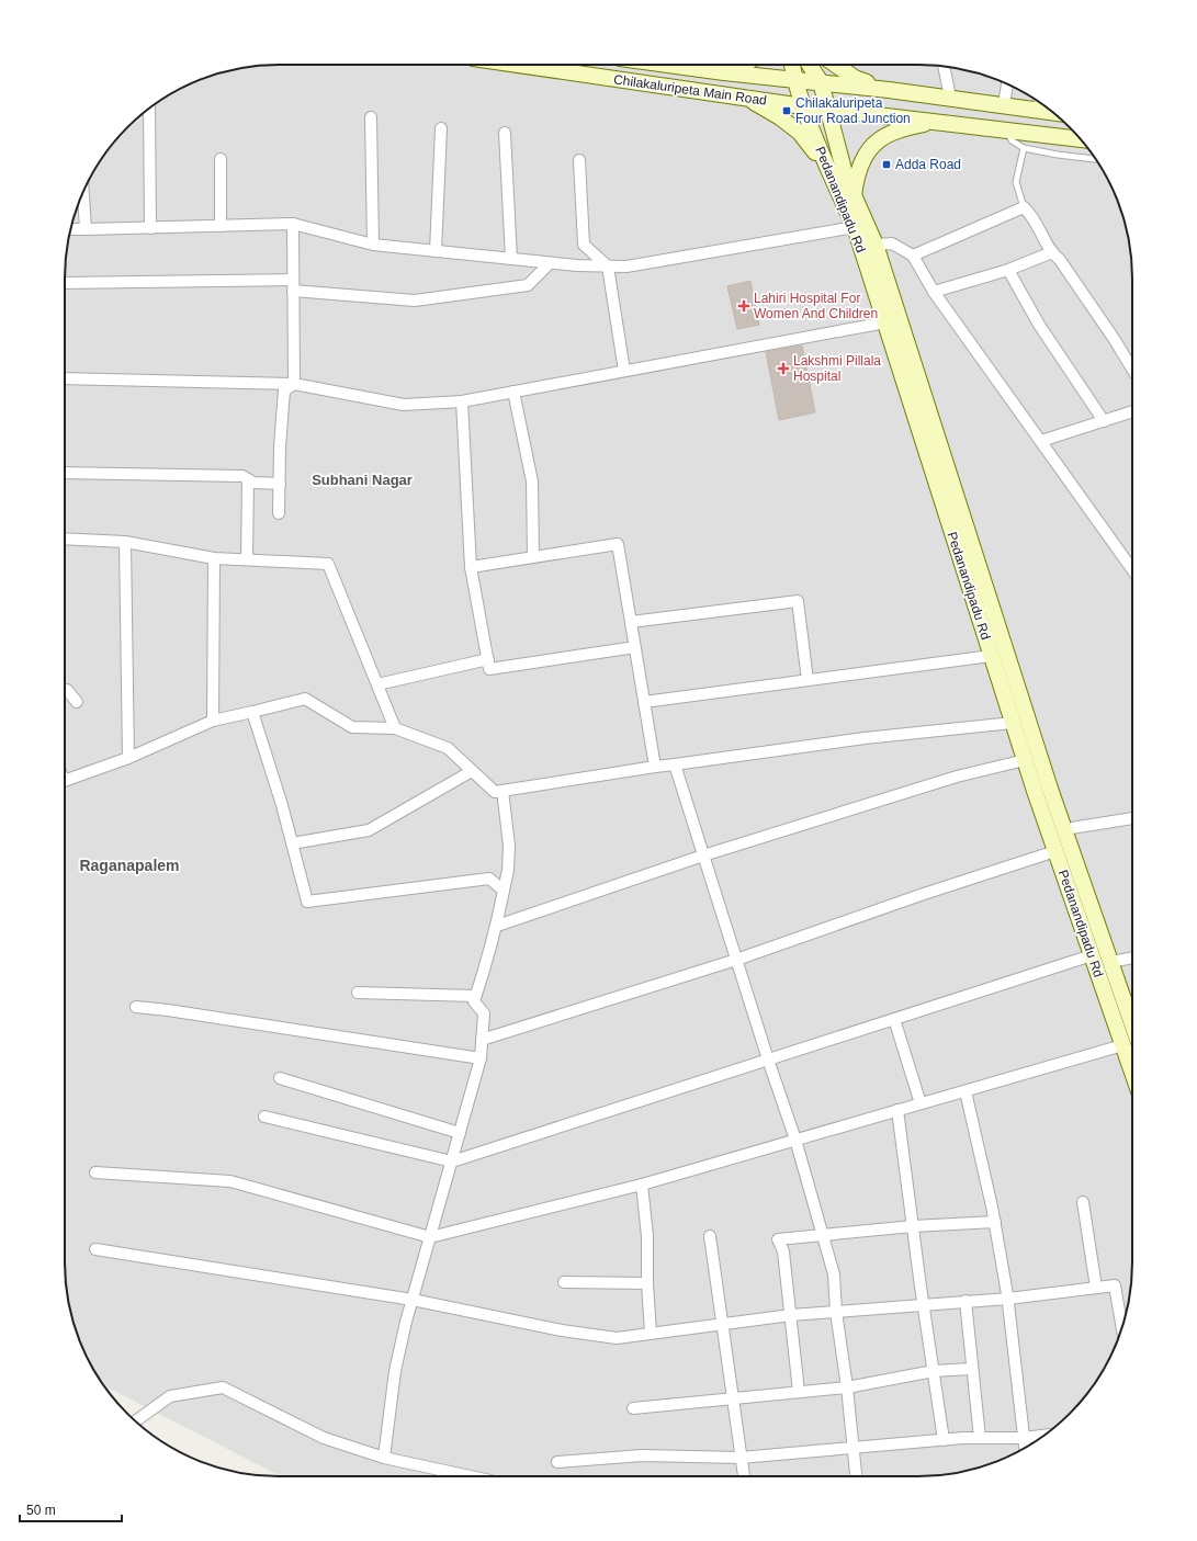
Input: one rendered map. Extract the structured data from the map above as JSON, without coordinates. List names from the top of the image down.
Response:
{
  "streets": {
    "main road": ["Chilakaluripeta Main Road", "Pedanandipadu Rd"]
  },
  "crossings": [
    ["Chilakaluripeta Main Road", "Pedanandipadu Rd"]
  ],
  "districts": ["Subhani Nagar", "Raganapalem"],
  "places": {
    "transit": ["Chilakaluripeta Four Road Junction", "Adda Road"],
    "health": ["Lahiri Hospital For Women And Children", "Lakshmi Pillala Hospital"]
  },
  "scale_bar": "50 m"
}
